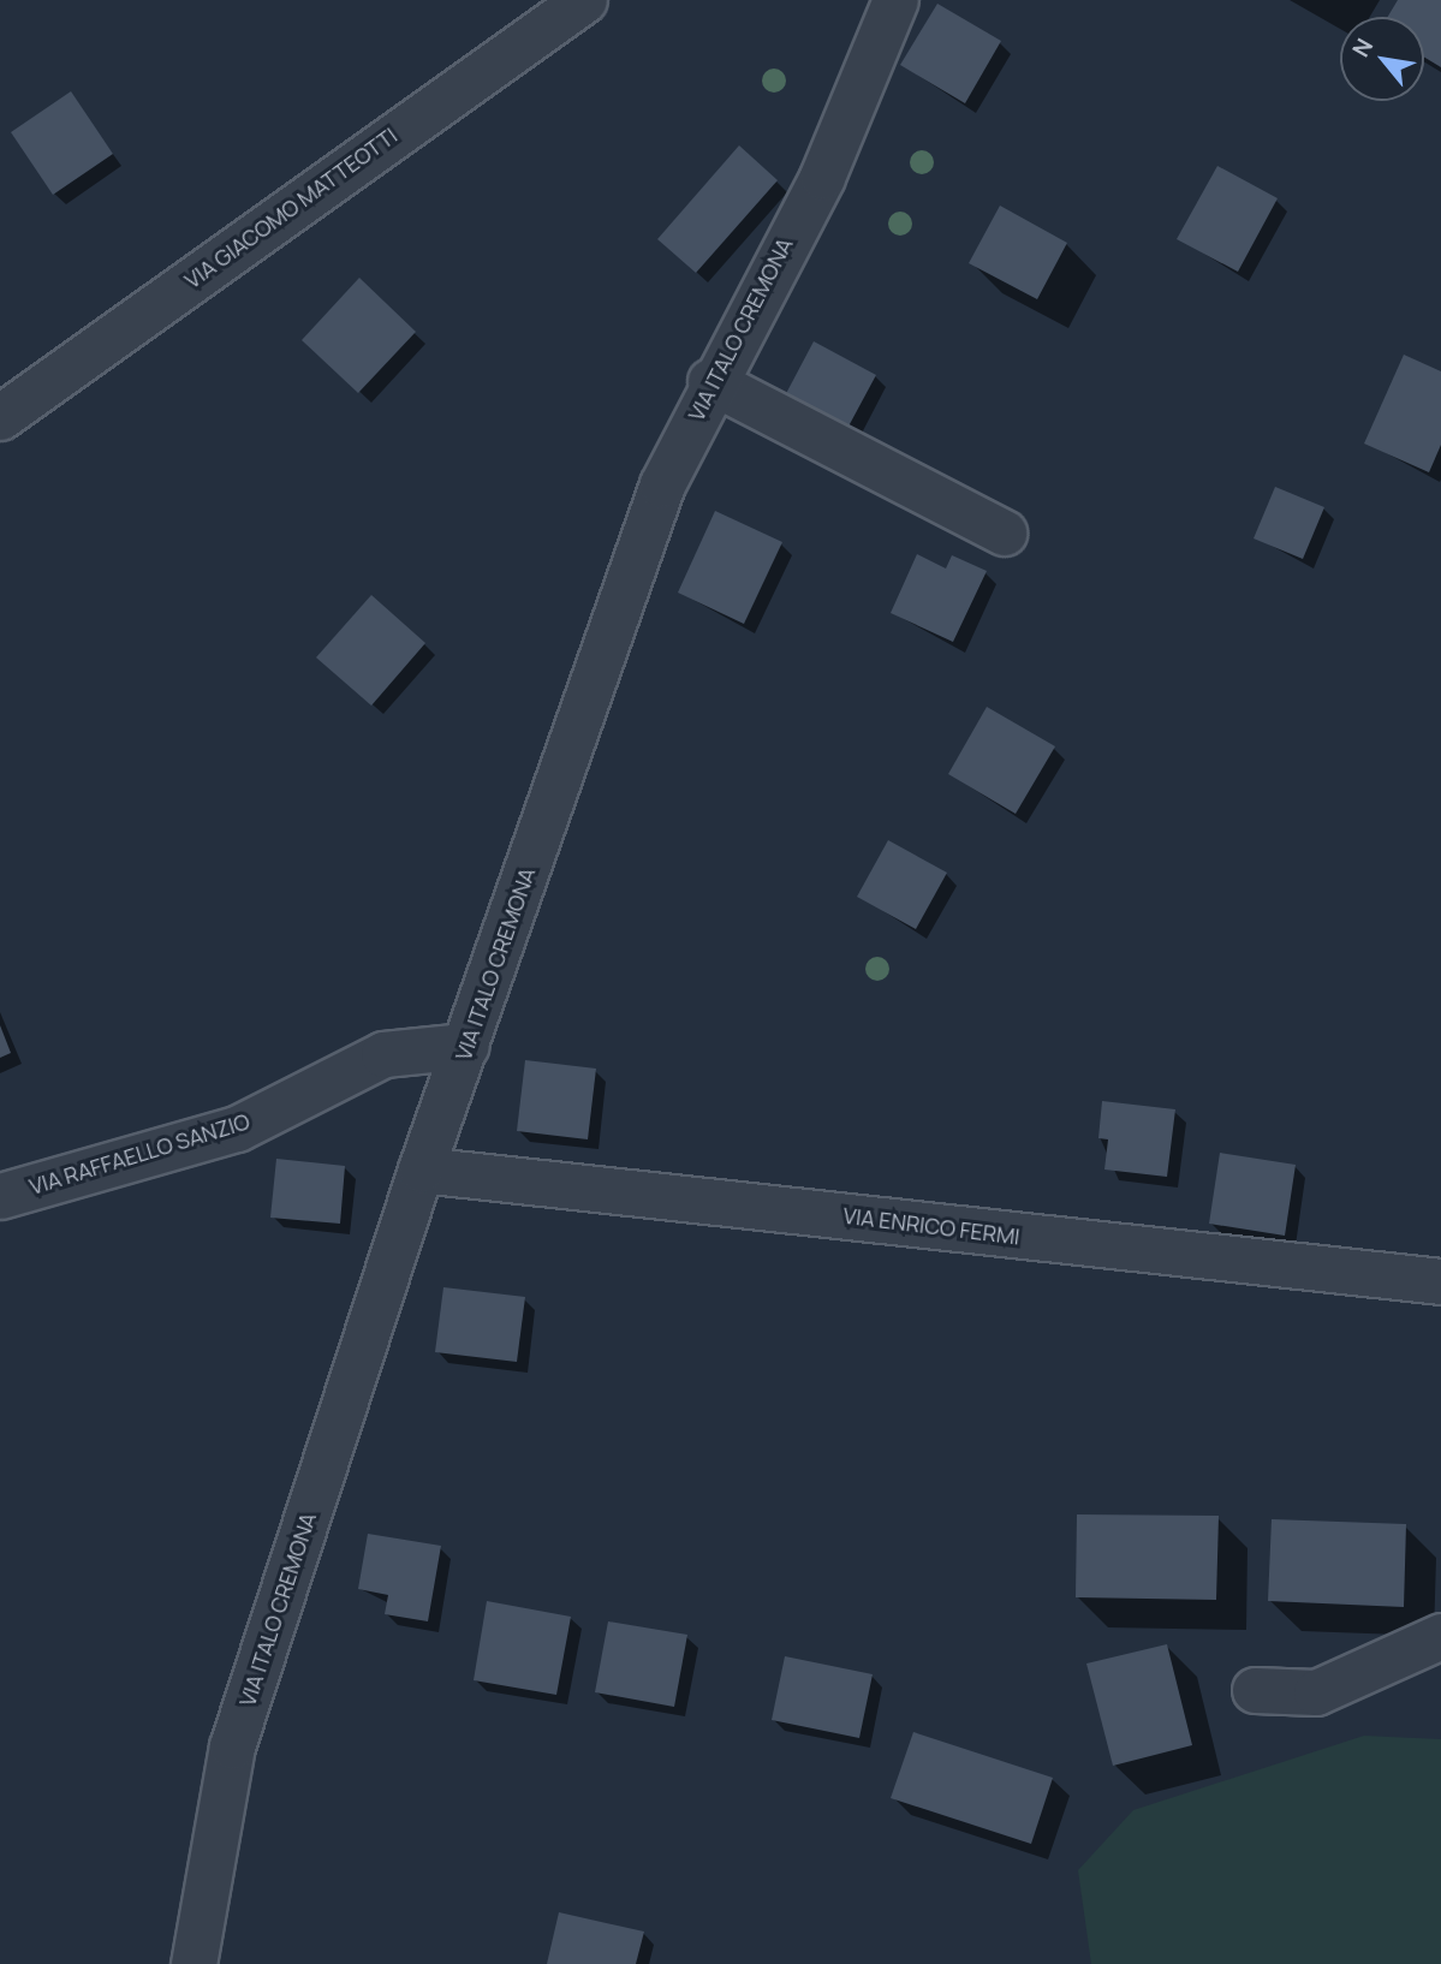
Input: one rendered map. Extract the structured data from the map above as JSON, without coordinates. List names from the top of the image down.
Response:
{
  "streets": {
    "street": [
      "VIA GIACOMO MATTEOTTI",
      "VIA ITALO CREMONA",
      "VIA RAFFAELLO SANZIO",
      "VIA ENRICO FERMI"
    ]
  },
  "crossings": [
    ["VIA ITALO CREMONA", "VIA RAFFAELLO SANZIO"],
    ["VIA ITALO CREMONA", "VIA ENRICO FERMI"]
  ],
  "north": "top left"
}
